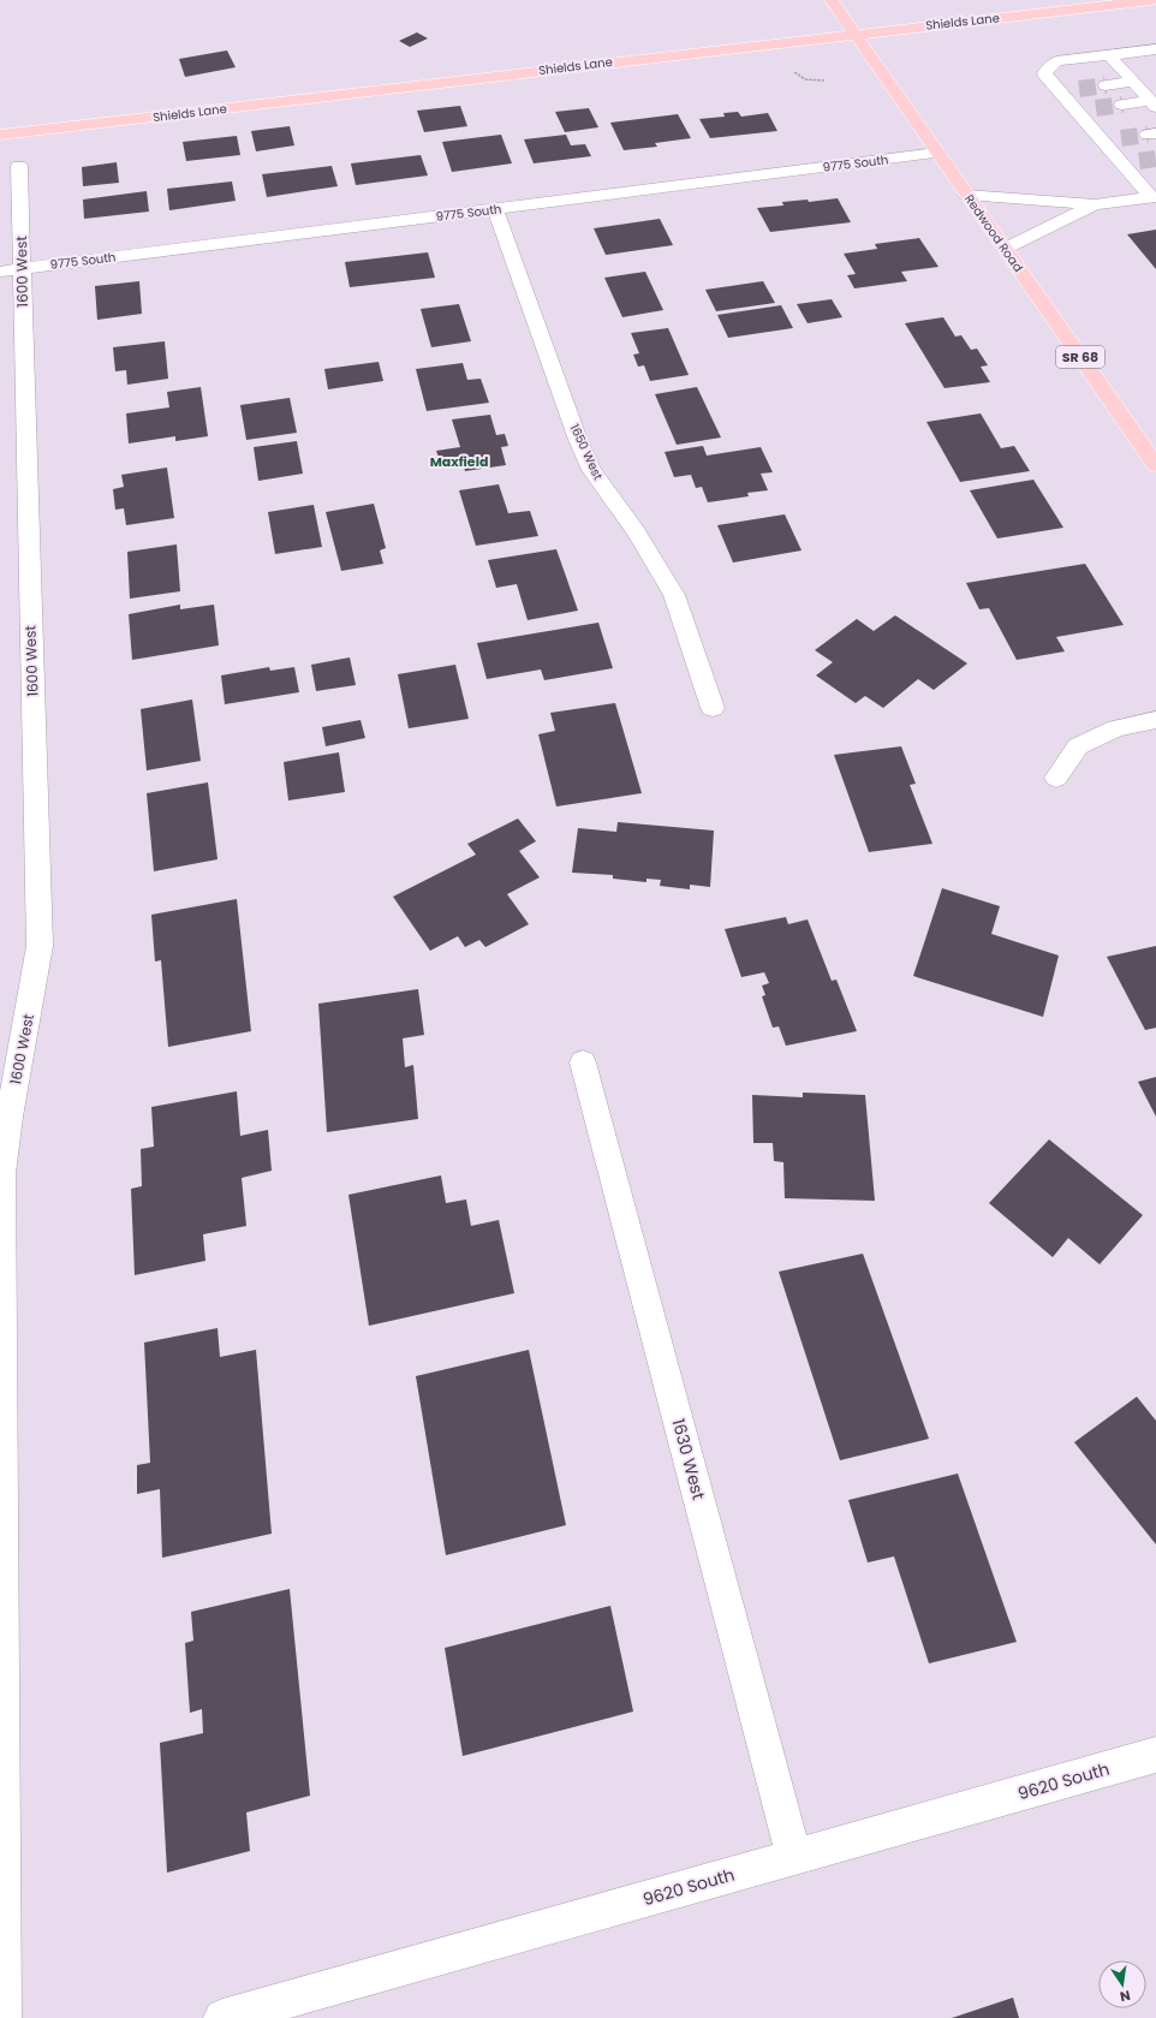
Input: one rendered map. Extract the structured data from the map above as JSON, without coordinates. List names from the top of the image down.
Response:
{
  "streets": {
    "main road": ["Shields Lane", "Redwood Road", "SR 68"],
    "street": [
      "9775 South",
      "1600 West",
      "1650 West",
      "1630 West",
      "9620 South"
    ]
  },
  "crossings": [
    ["Shields Lane", "Redwood Road"],
    ["9775 South", "Redwood Road"],
    ["9775 South", "1600 West"],
    ["9775 South", "1650 West"],
    ["1630 West", "9620 South"]
  ],
  "districts": ["Maxfield"],
  "north": "bottom"
}
